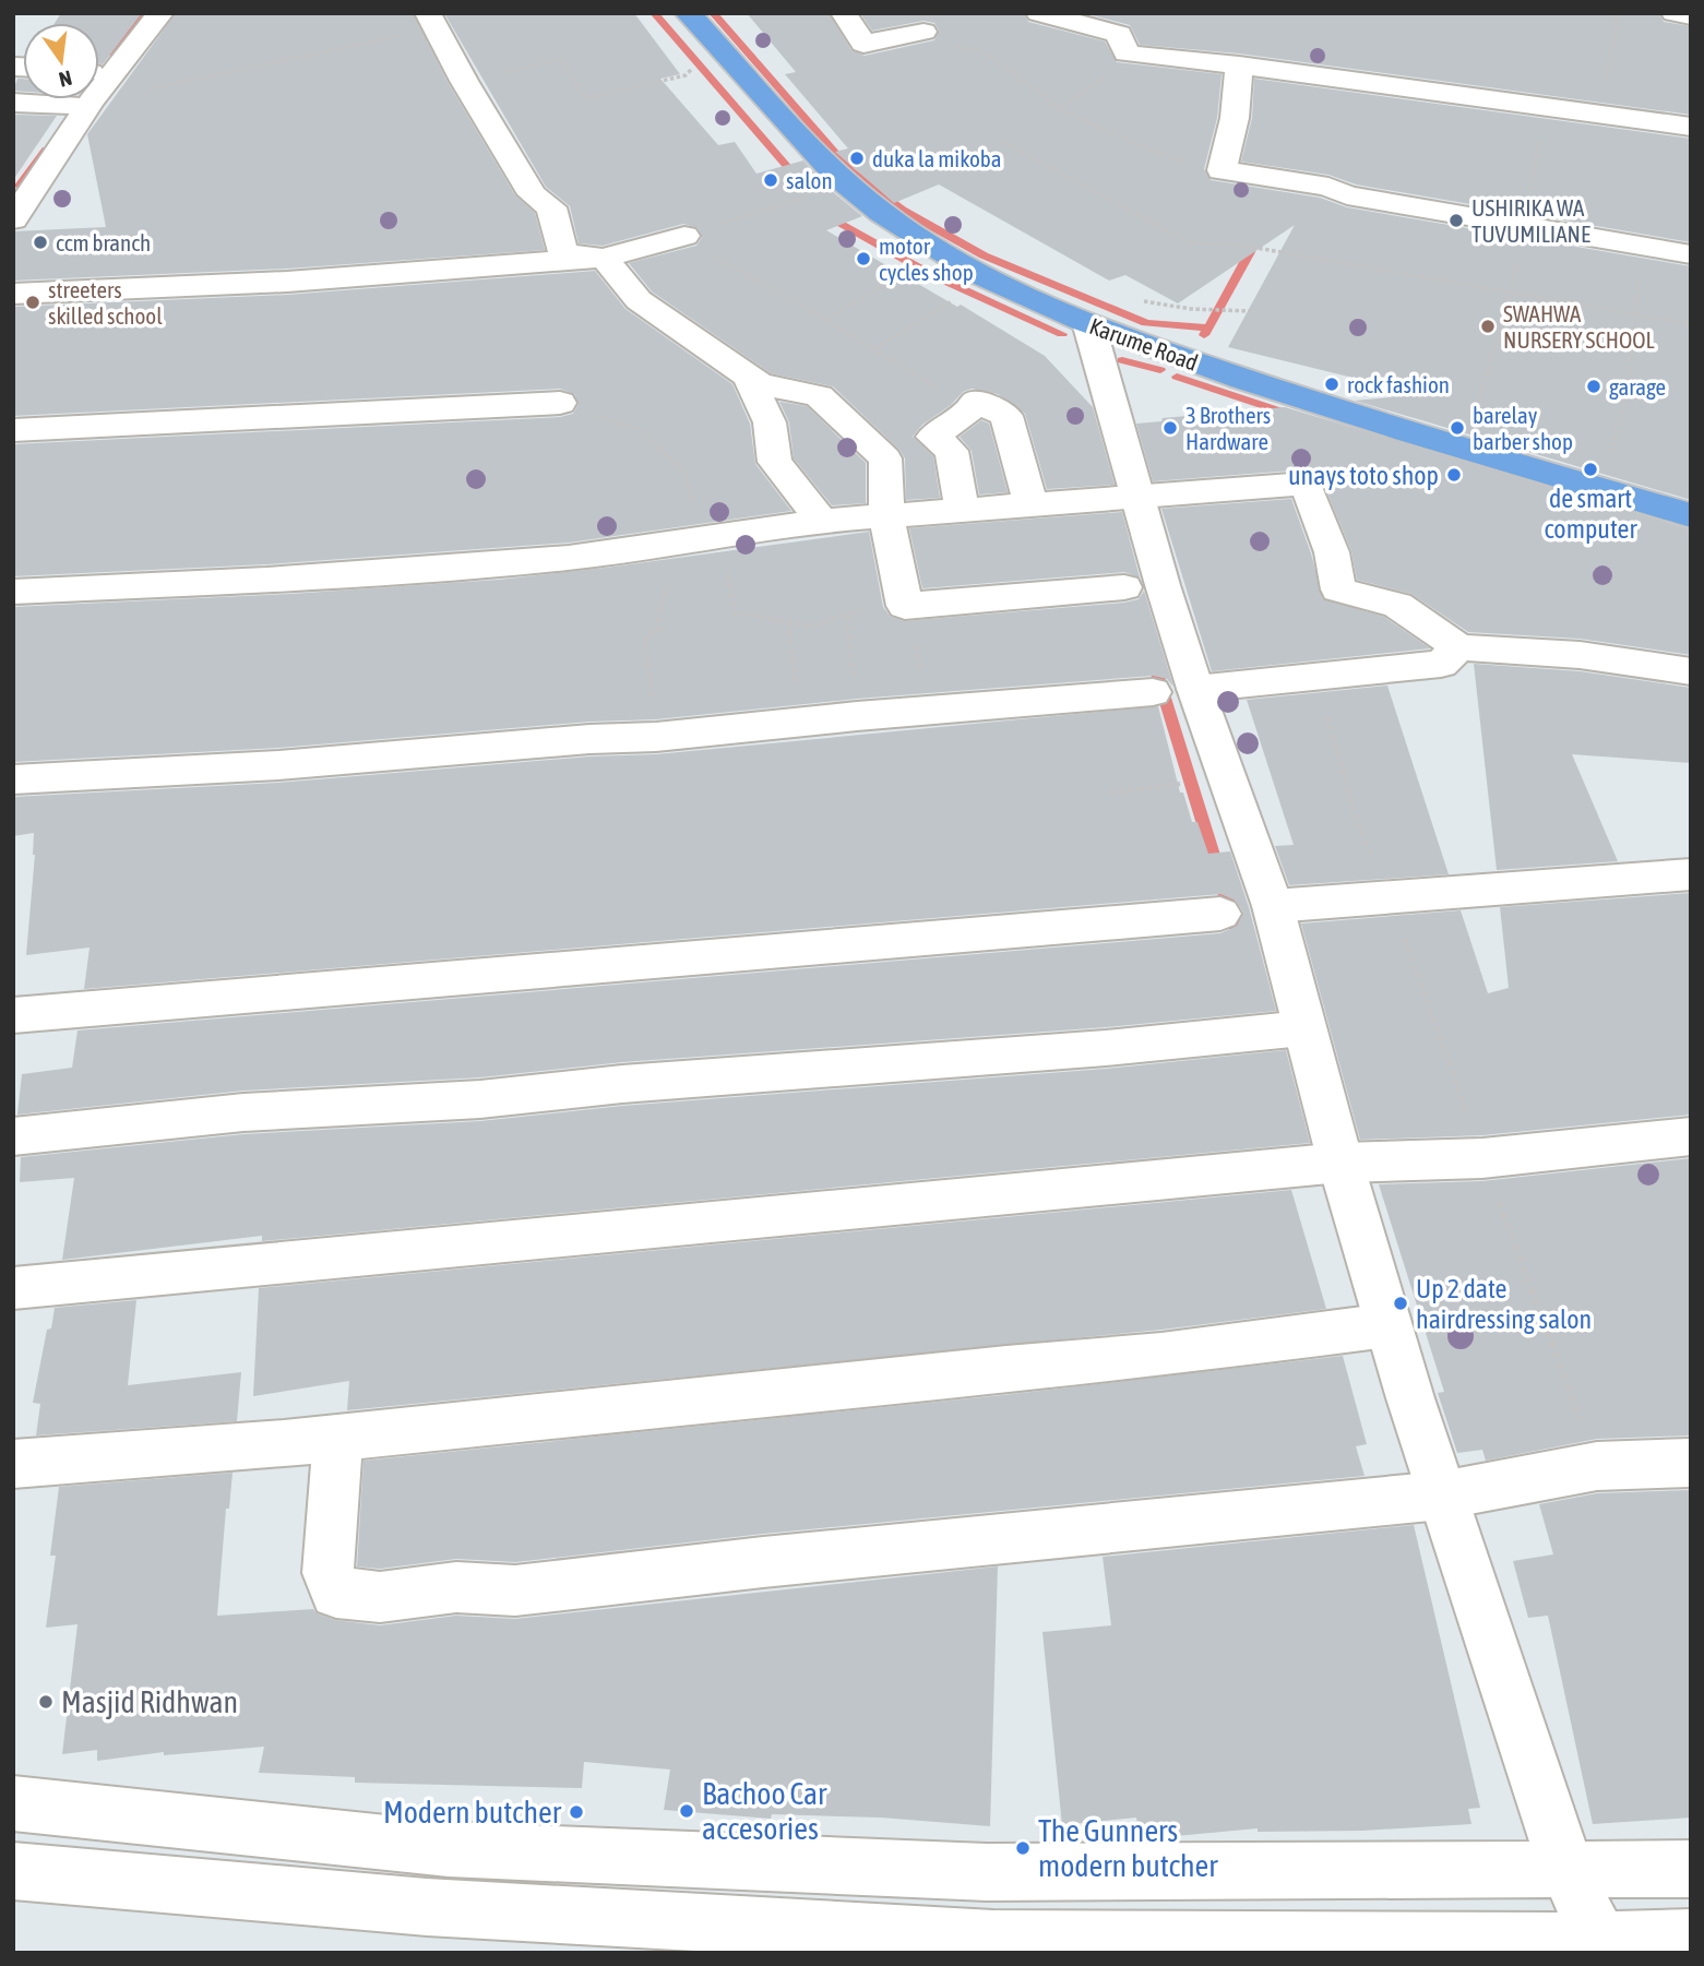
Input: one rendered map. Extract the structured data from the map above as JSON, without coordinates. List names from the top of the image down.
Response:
{
  "streets": {
    "main road": ["Karume Road"]
  },
  "places": [
    "duka la mikoba",
    "salon",
    "USHIRIKA WA TUVUMILIANE",
    "ccm branch",
    "motor cycles shop",
    "streeters skilled school",
    "SWAHWA NURSERY SCHOOL",
    "rock fashion",
    "garage",
    "3 Brothers Hardware",
    "barelay barber shop",
    "de smart computer",
    "unays toto shop",
    "Up 2 date hairdressing salon",
    "Masjid Ridhwan",
    "Bachoo Car accesories",
    "Modern butcher",
    "The Gunners modern butcher"
  ],
  "north": "bottom"
}
